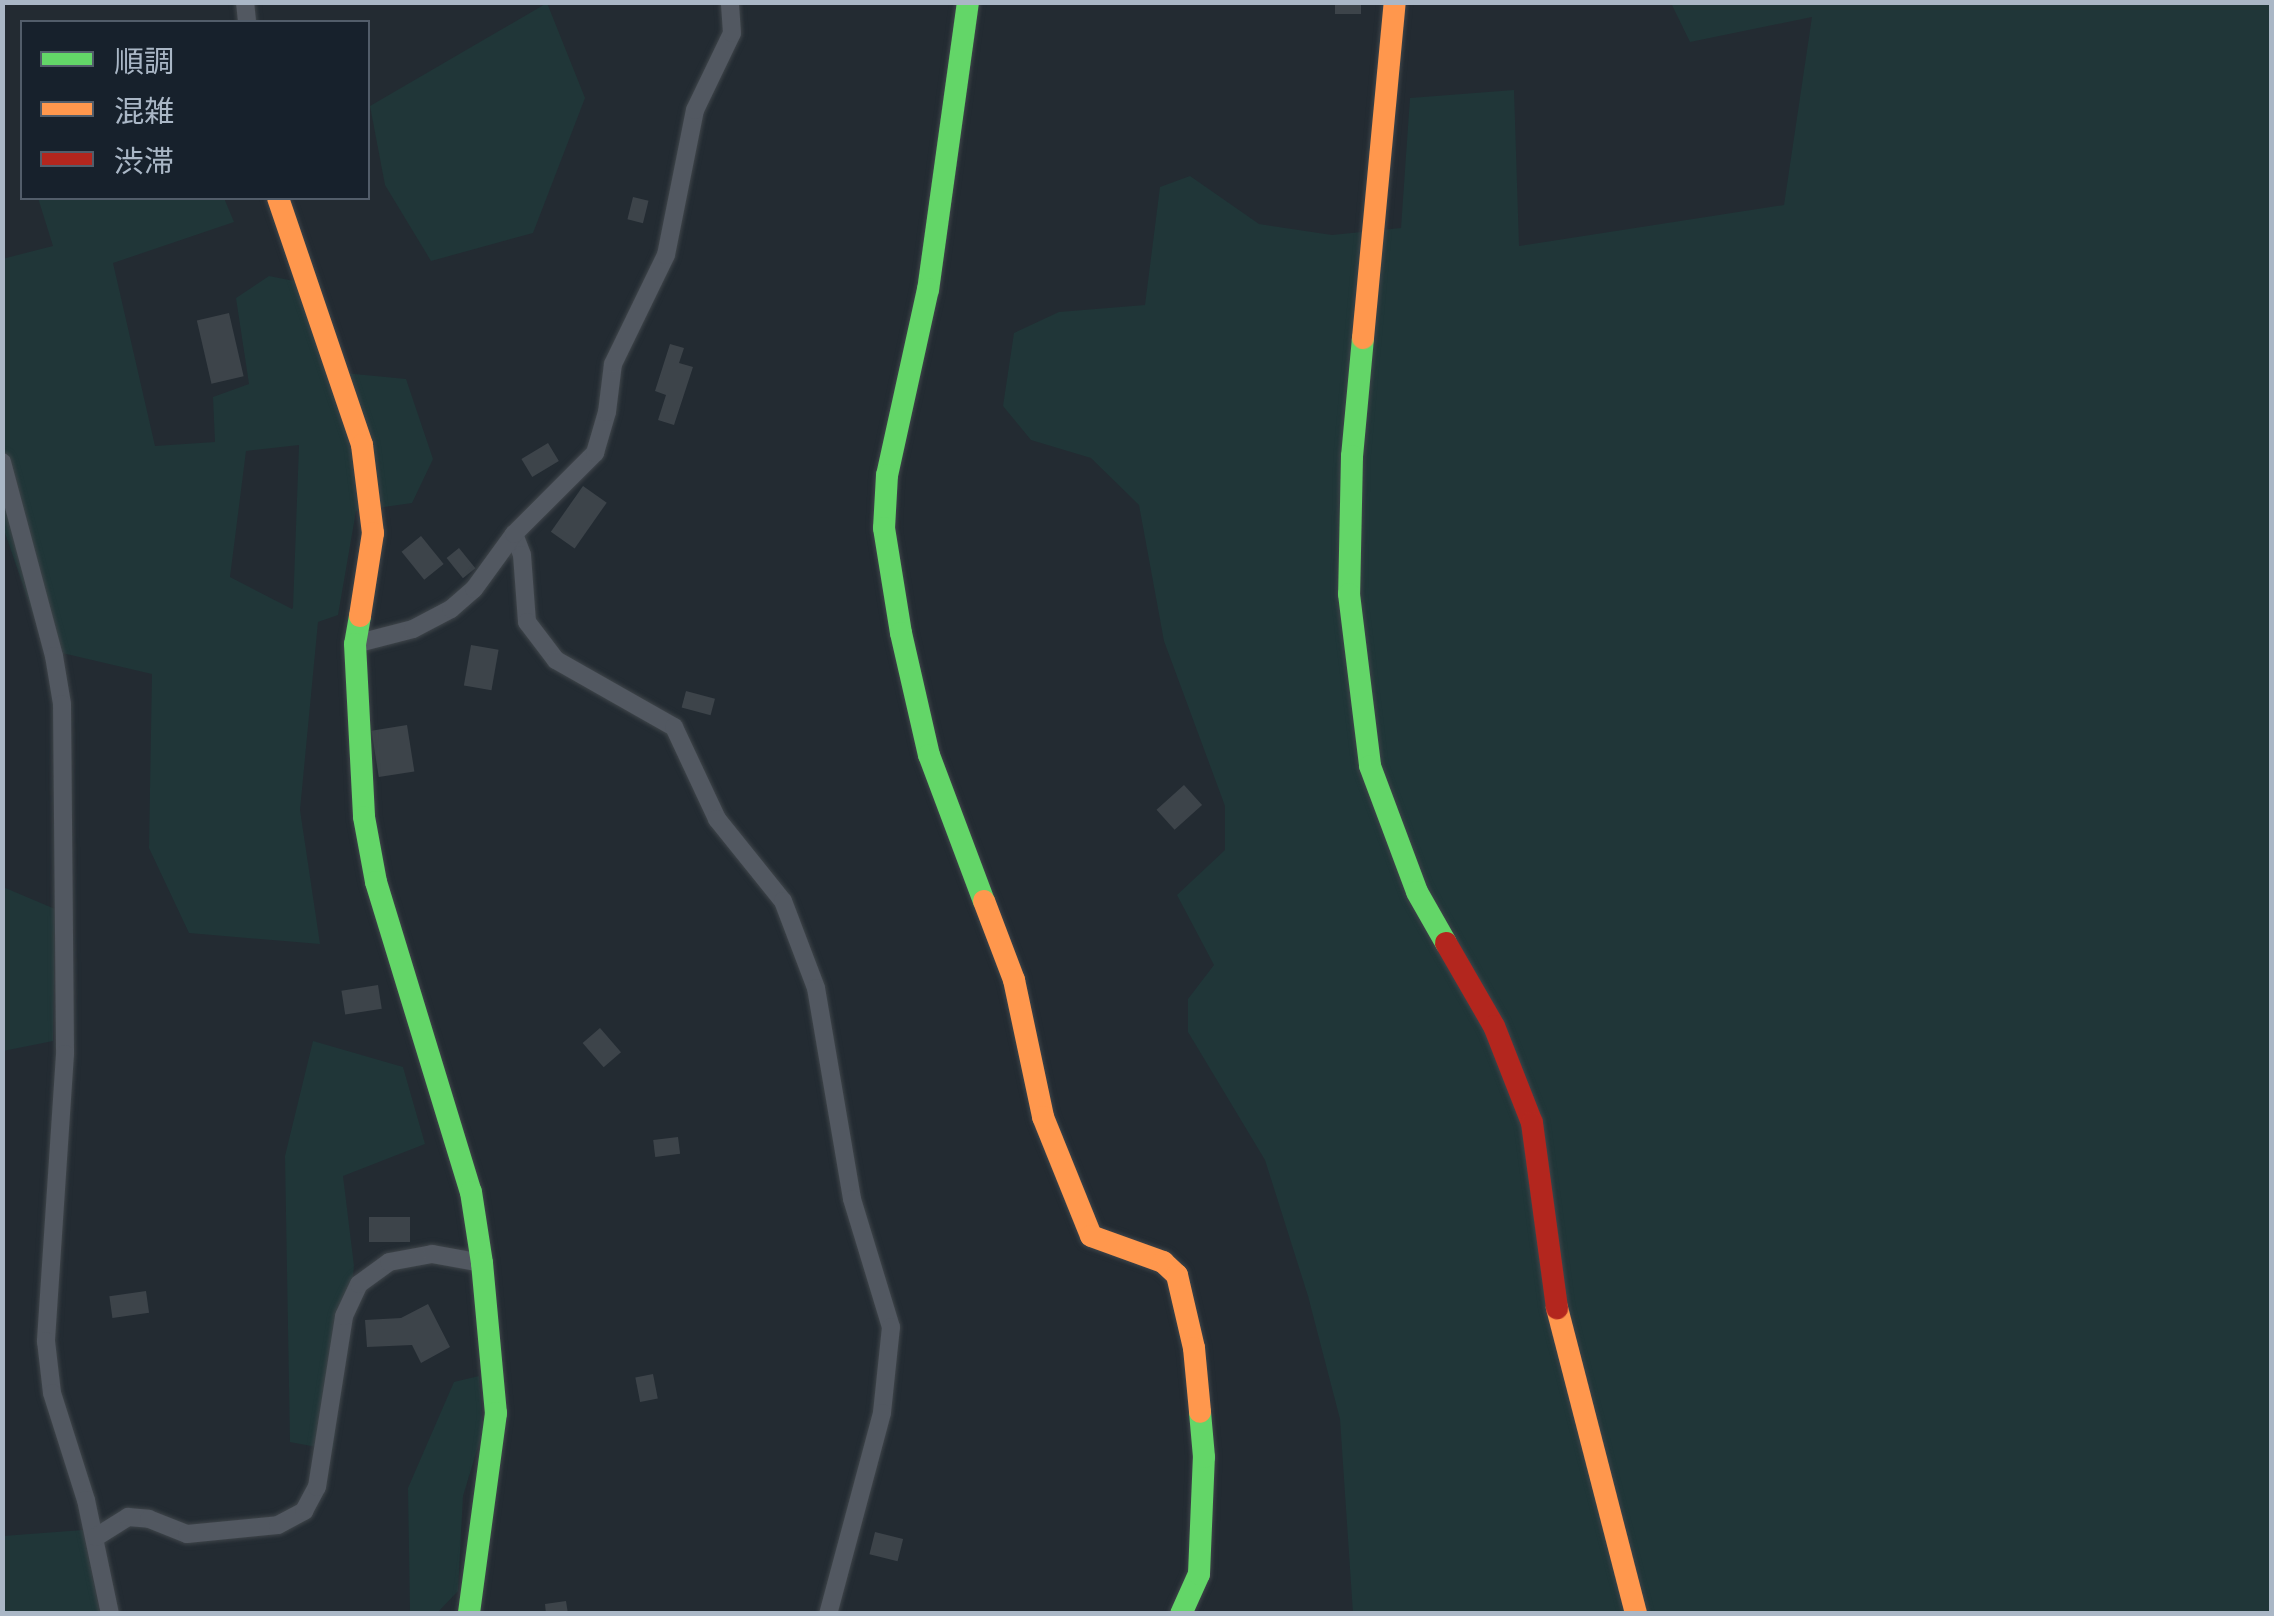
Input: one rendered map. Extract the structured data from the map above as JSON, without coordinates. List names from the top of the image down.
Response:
{
  "legend": ["順調", "混雑", "渋滞"]
}
